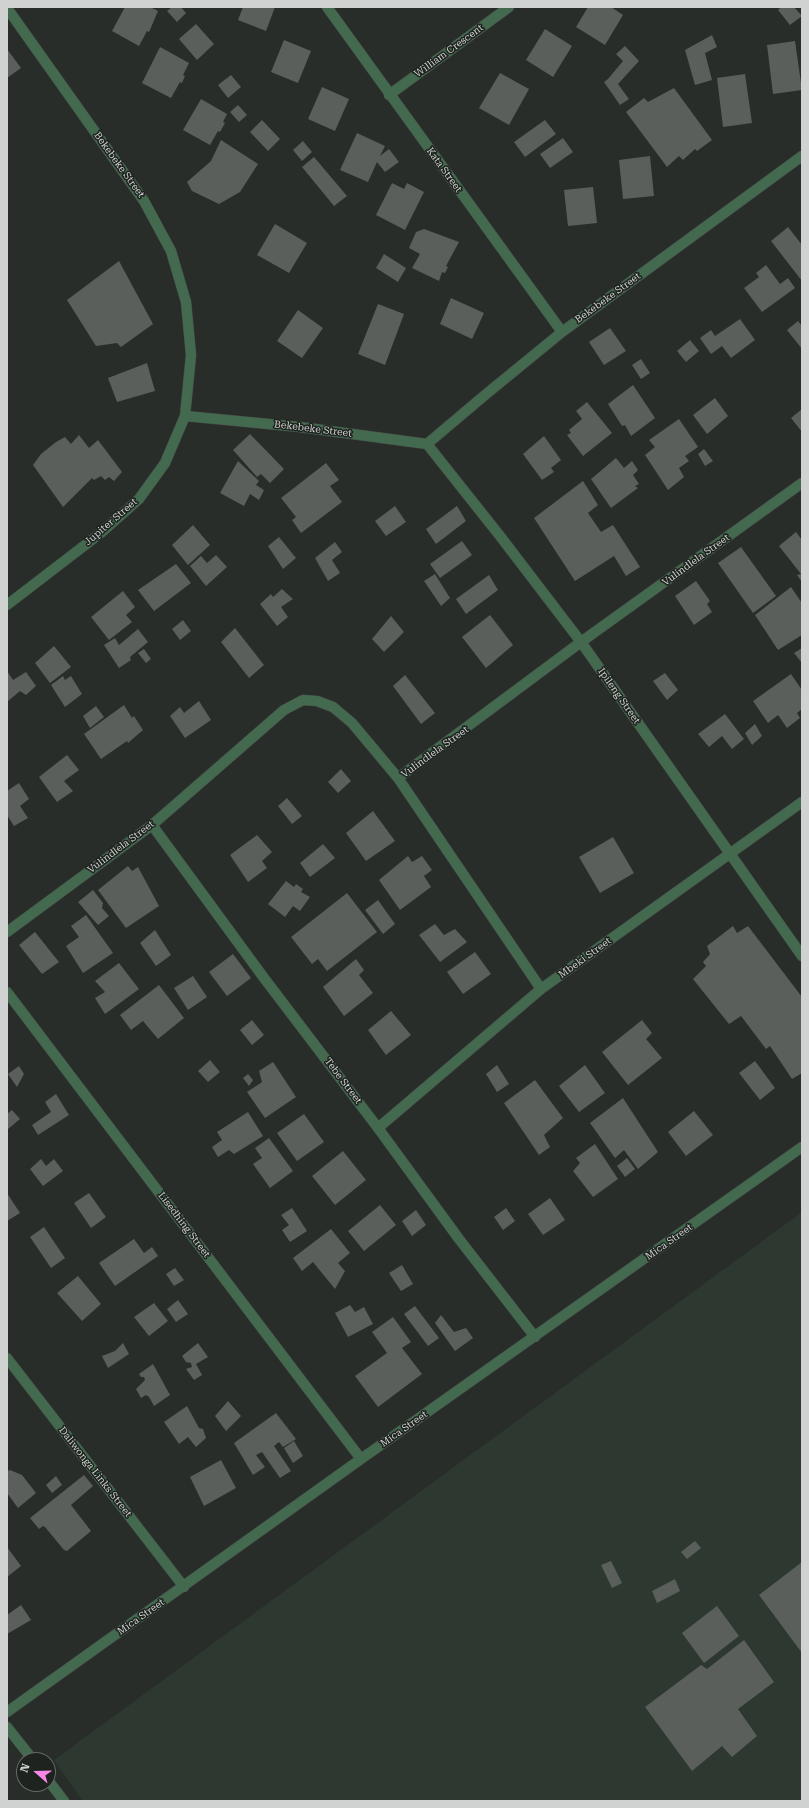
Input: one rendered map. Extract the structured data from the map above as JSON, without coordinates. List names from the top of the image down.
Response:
{
  "streets": {
    "street": [
      "William Crescent",
      "Bekebeke Street",
      "Kata Street",
      "Jupiter Street",
      "Vulindlela Street",
      "Ipileng Street",
      "Mbeki Street",
      "Tebe Street",
      "Lisedhing Street",
      "Mica Street",
      "Daliwonga Links Street"
    ]
  },
  "crossings": [
    ["William Crescent", "Kata Street"],
    ["Bekebeke Street", "Kata Street"],
    ["Bekebeke Street", "Jupiter Street"],
    ["Bekebeke Street", "Ipileng Street"],
    ["Vulindlela Street", "Ipileng Street"],
    ["Vulindlela Street", "Tebe Street"],
    ["Ipileng Street", "Mbeki Street"],
    ["Mbeki Street", "Tebe Street"],
    ["Tebe Street", "Mica Street"],
    ["Lisedhing Street", "Mica Street"],
    ["Mica Street", "Daliwonga Links Street"]
  ],
  "north": "left"
}
